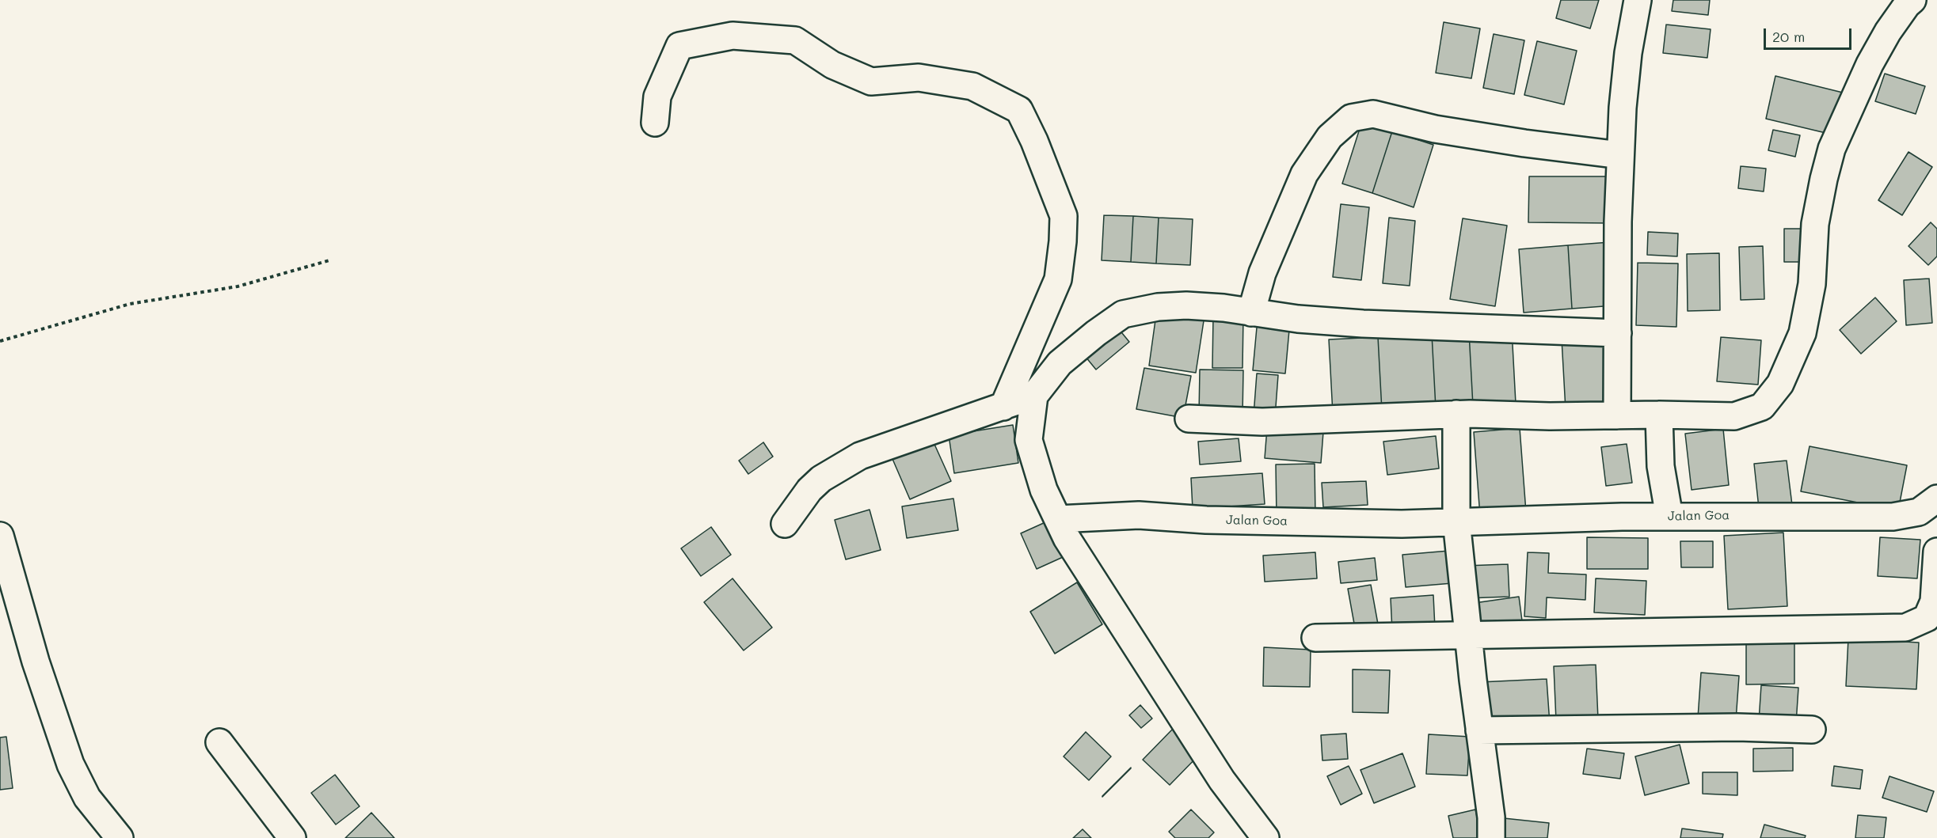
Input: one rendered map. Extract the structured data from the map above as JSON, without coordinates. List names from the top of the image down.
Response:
{
  "streets": {
    "street": ["Jalan Goa"]
  },
  "scale_bar": "20 m"
}
